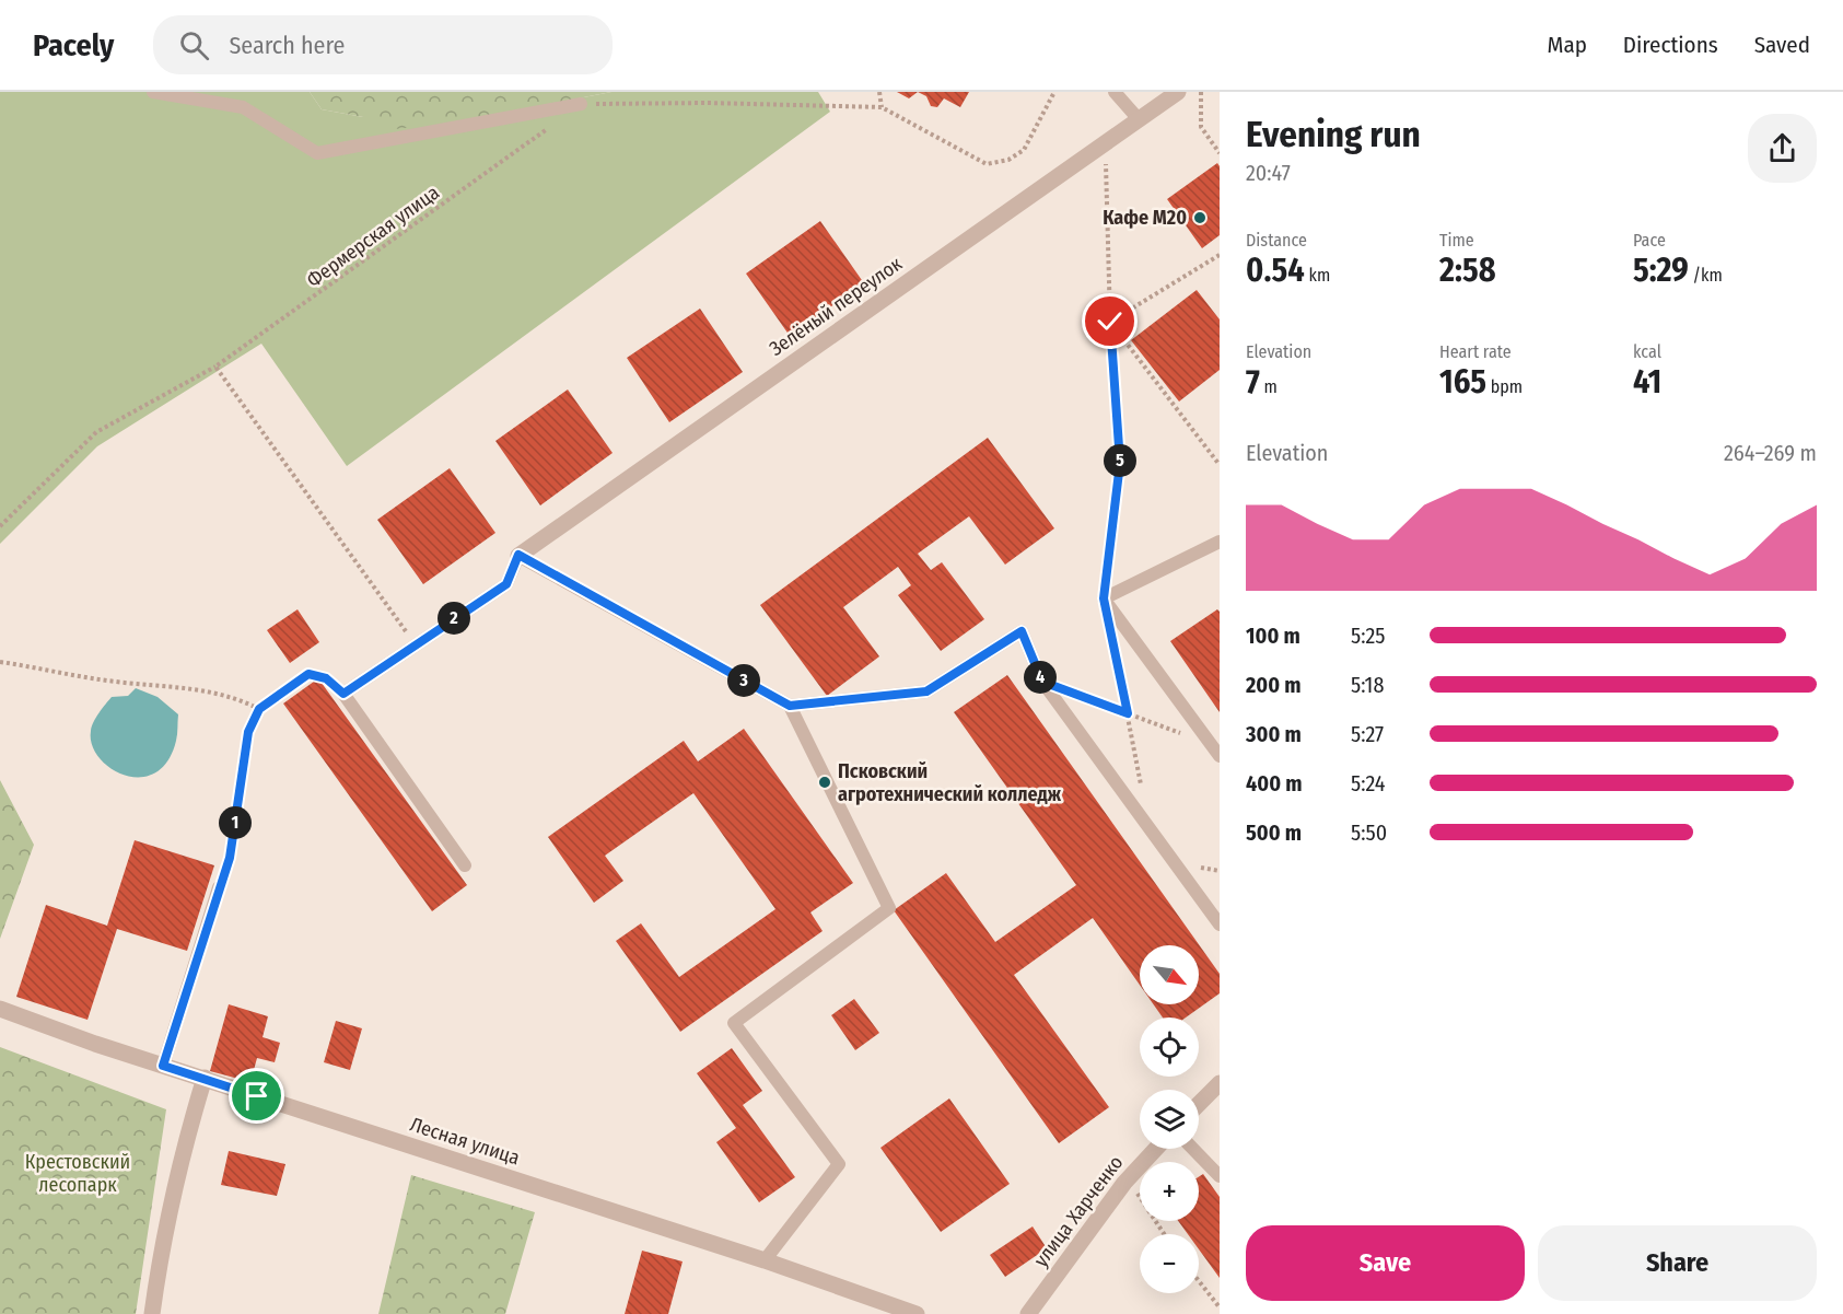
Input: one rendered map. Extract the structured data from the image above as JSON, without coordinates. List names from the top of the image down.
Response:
{
  "streets": {
    "street": ["Зелёный переулок", "Лесная улица", "улица Харченко"],
    "path": ["Фермерская улица"]
  },
  "parks": ["Крестовский лесопарк"],
  "places": ["Кафе М20", "Псковский агротехнический колледж"],
  "north": "bottom right",
  "page": {
    "header": "Pacely",
    "search": "Search here",
    "nav": ["Map", "Directions", "Saved"],
    "heading": ["Evening run", "20:47"],
    "stats": [
      ["Distance", "0.54 km"],
      ["Time", "2:58"],
      ["Pace", "5:29 /km"],
      ["Elevation", "7 m"],
      ["Heart rate", "165 bpm"],
      ["kcal", "41"]
    ],
    "chart": ["Elevation", "264–269 m"],
    "pins": [
      "5",
      "2",
      "4",
      "3",
      "1"
    ],
    "list": [
      {
        "name": "100 m",
        "note": "5:25"
      },
      {
        "name": "200 m",
        "note": "5:18"
      },
      {
        "name": "300 m",
        "note": "5:27"
      },
      {
        "name": "400 m",
        "note": "5:24"
      },
      {
        "name": "500 m",
        "note": "5:50"
      }
    ],
    "map_buttons": ["+", "−"],
    "buttons": ["Save", "Share"]
  }
}
